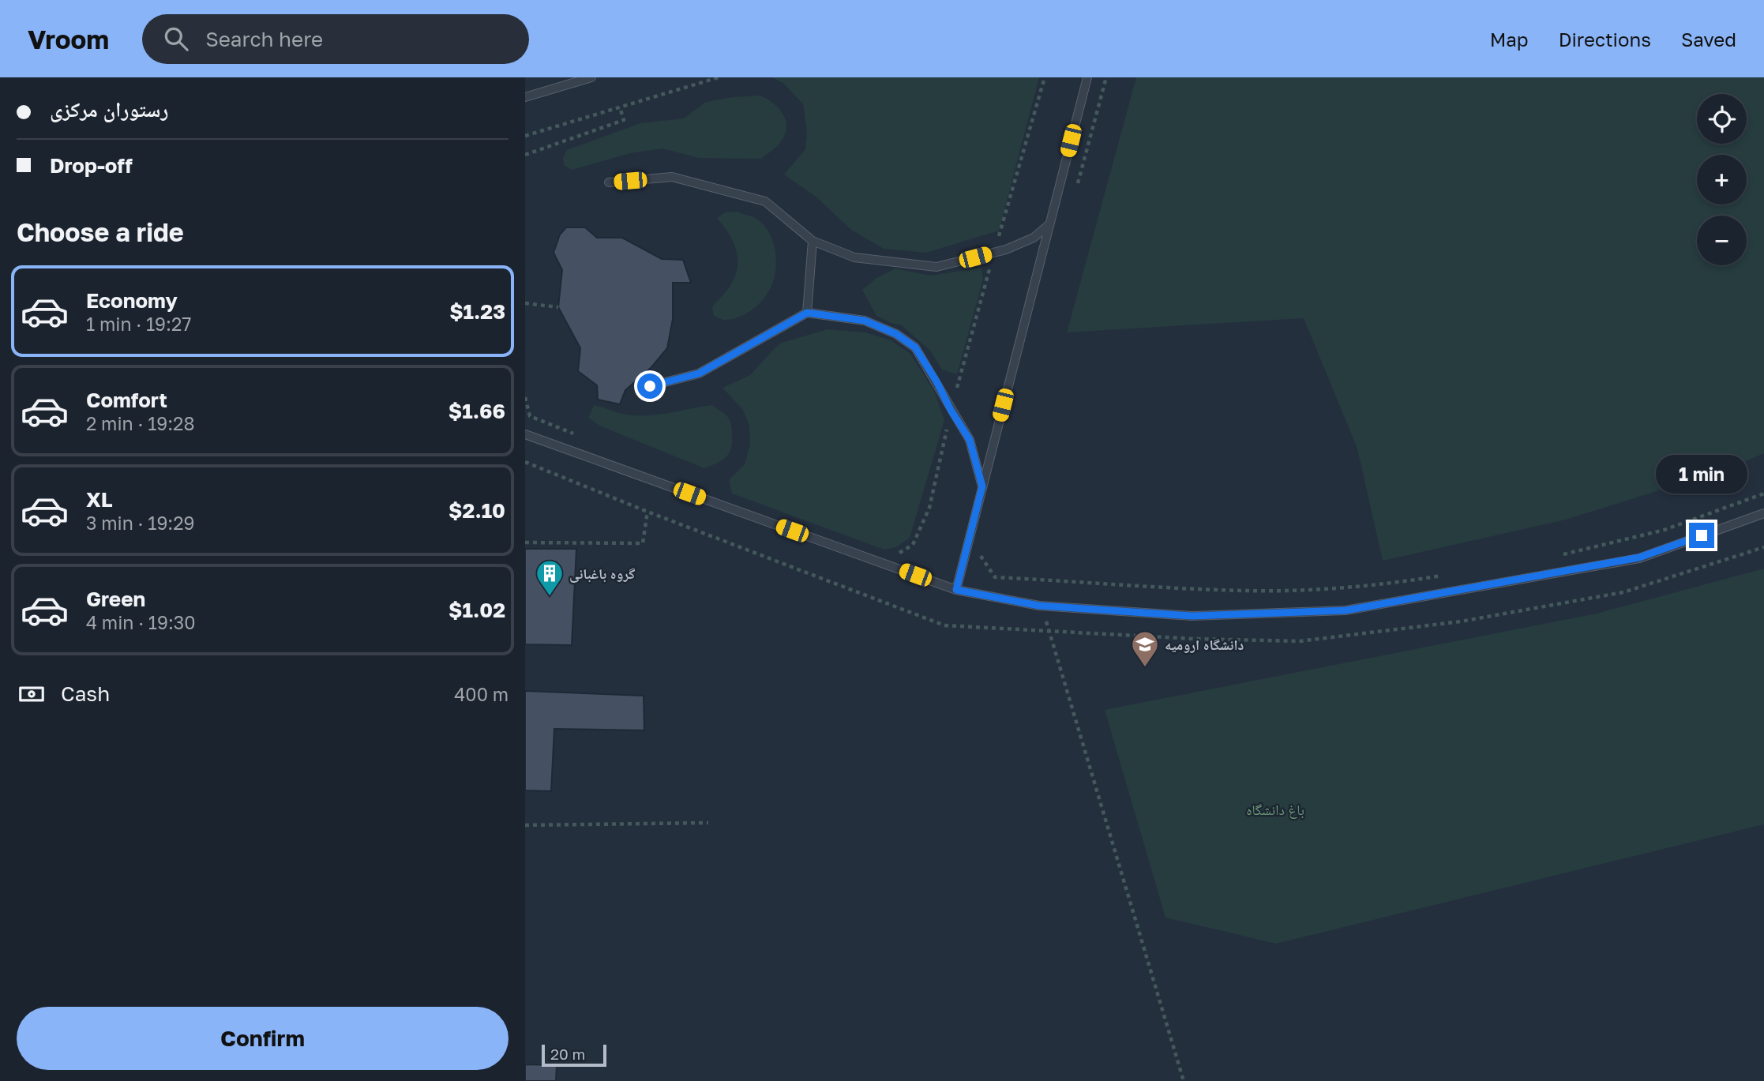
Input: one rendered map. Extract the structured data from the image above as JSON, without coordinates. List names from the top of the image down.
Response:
{
  "parks": ["باغ دانشگاه"],
  "places": {
    "building": ["گروه باغبانی"],
    "school or university": ["دانشگاه ارومیه"]
  },
  "scale_bar": "20 m",
  "page": {
    "header": "Vroom",
    "search": "Search here",
    "nav": ["Map", "Directions", "Saved"],
    "banner": ["رستوران مرکزی", "Drop-off"],
    "map_buttons": ["+", "−"],
    "heading": "Choose a ride",
    "list": [
      {
        "name": "Economy",
        "note": "1 min · 19:27",
        "value": "$1.23"
      },
      {
        "name": "Comfort",
        "note": "2 min · 19:28",
        "value": "$1.66"
      },
      {
        "name": "XL",
        "note": "3 min · 19:29",
        "value": "$2.10"
      },
      {
        "name": "Green",
        "note": "4 min · 19:30",
        "value": "$1.02"
      }
    ],
    "bubble": "1 min",
    "pay": ["Cash", "400 m"],
    "buttons": "Confirm",
    "scale": "20 m"
  }
}
